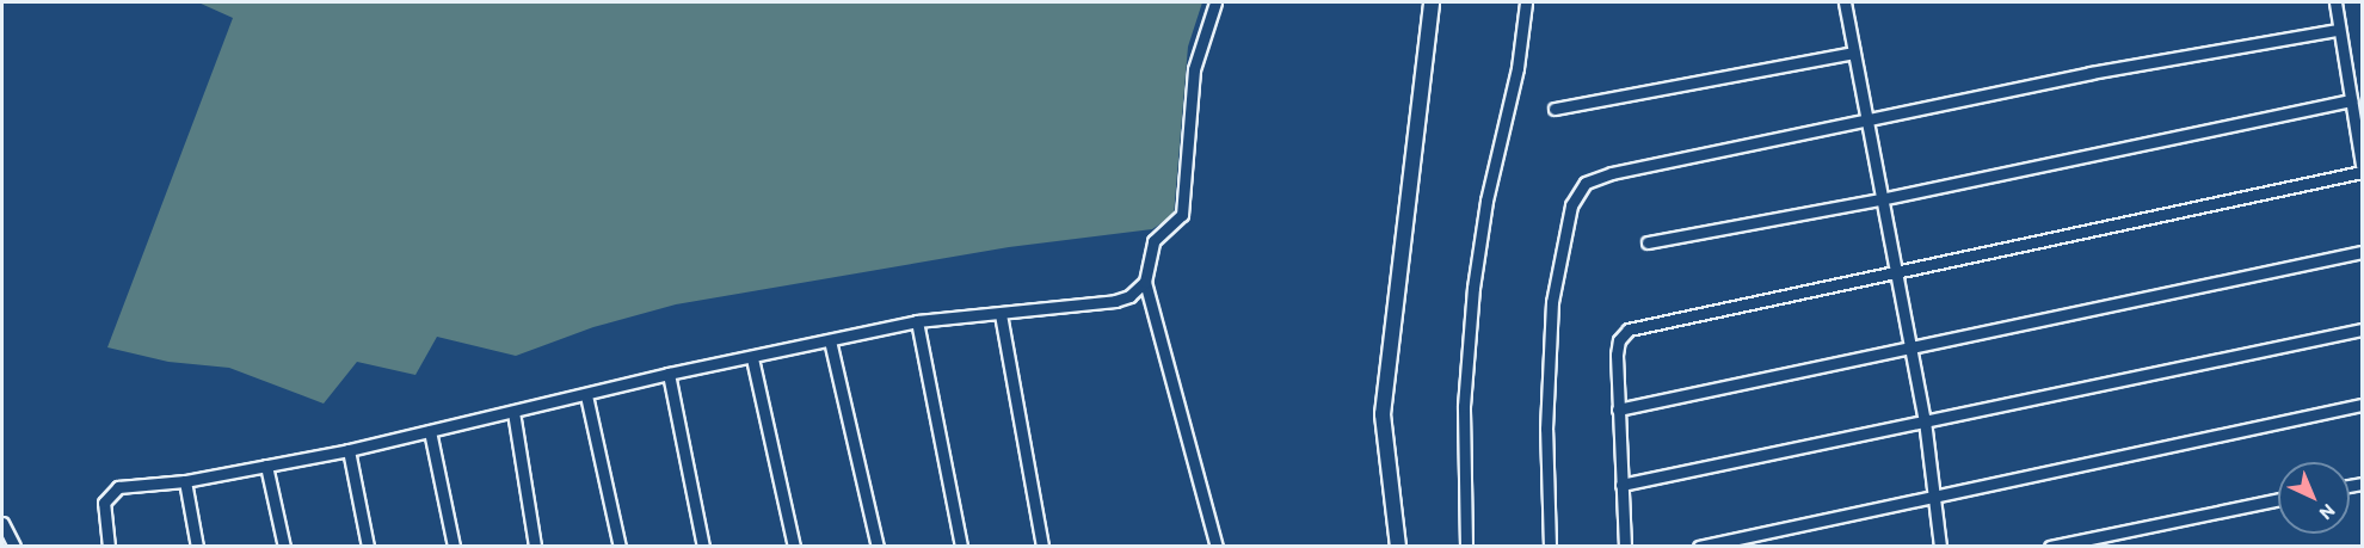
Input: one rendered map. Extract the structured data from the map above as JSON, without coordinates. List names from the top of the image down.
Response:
{
  "north": "bottom right"
}
